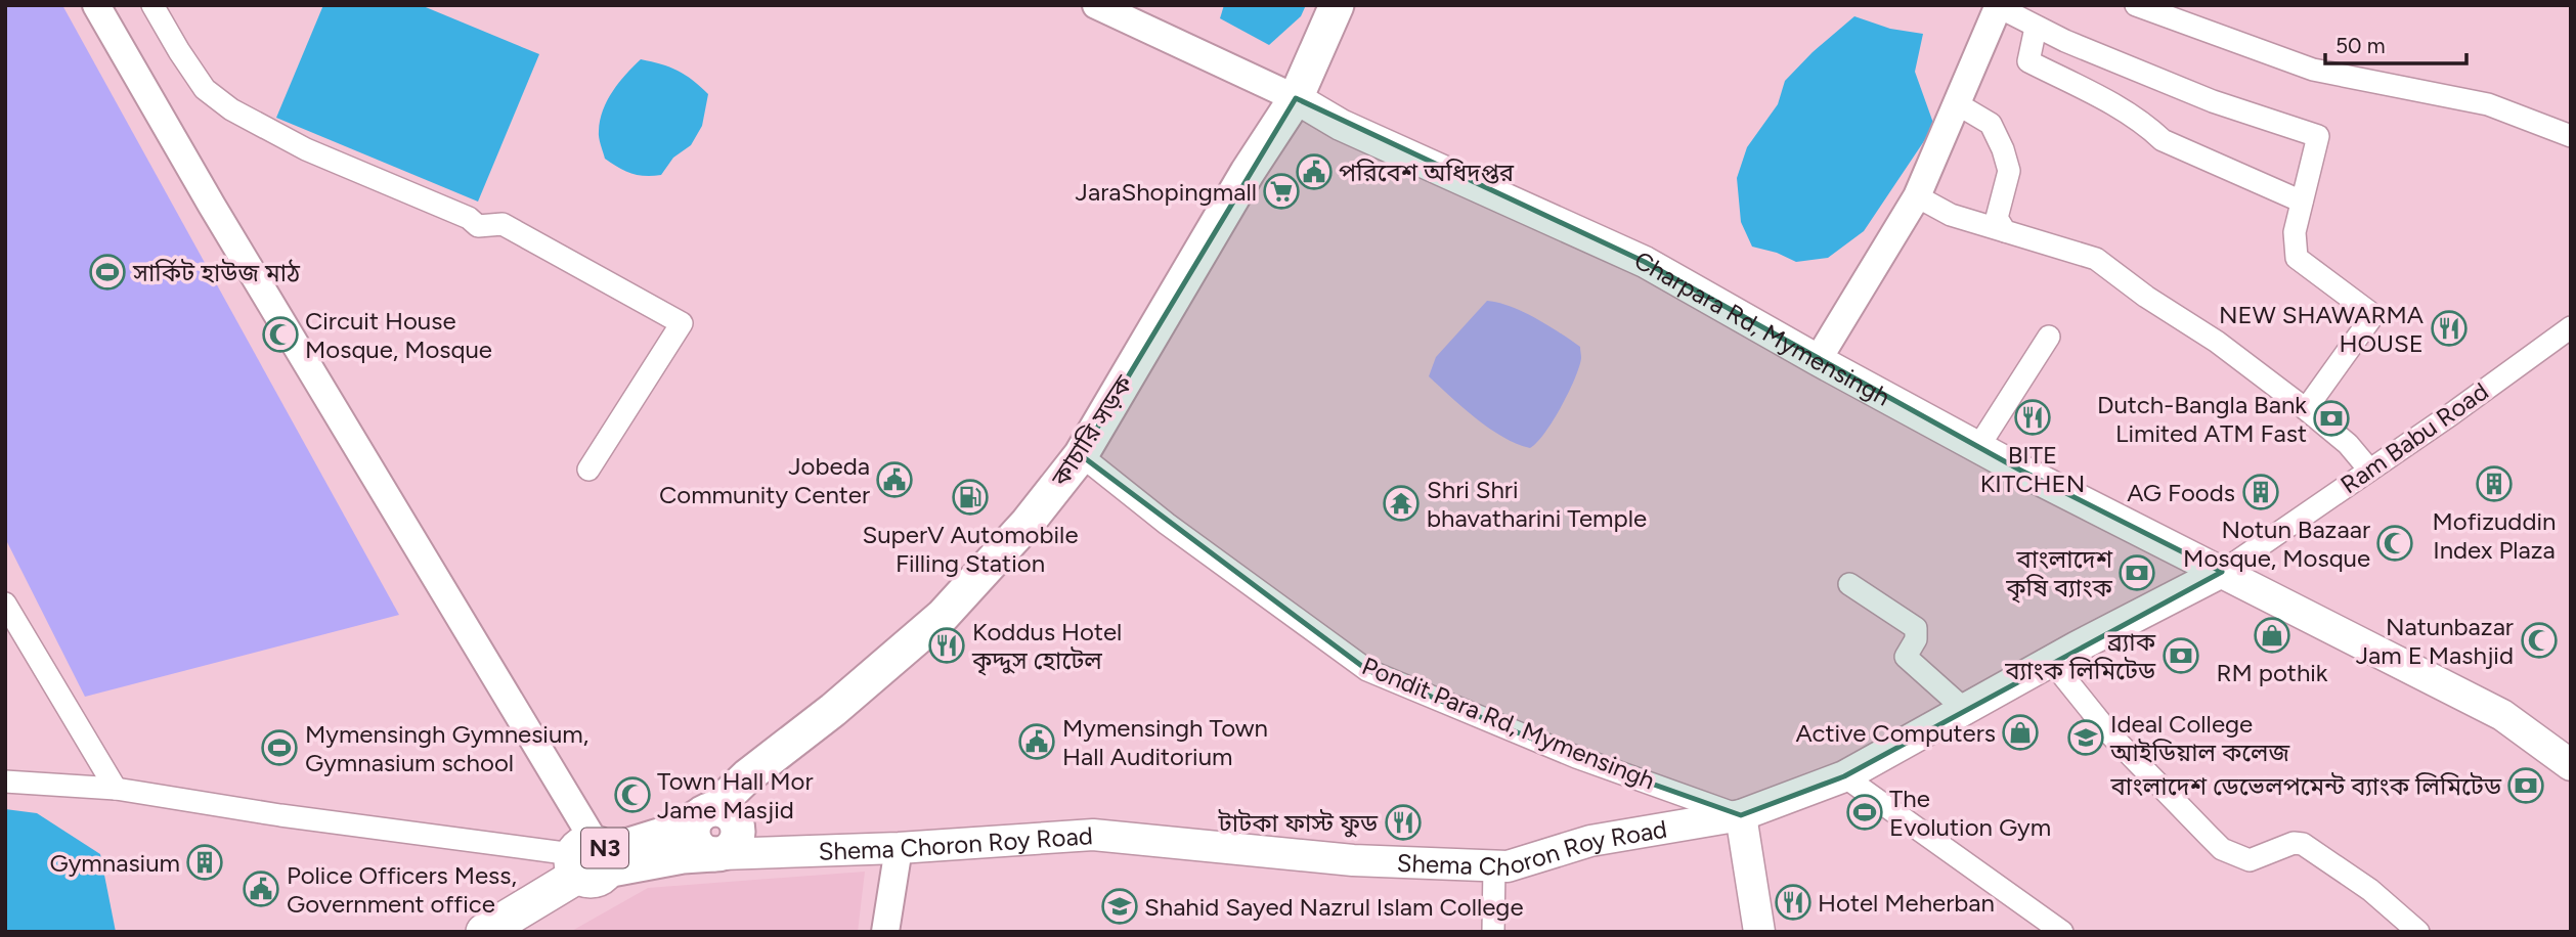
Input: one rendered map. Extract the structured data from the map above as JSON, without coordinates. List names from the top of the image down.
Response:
{
  "streets": {
    "main road": [
      "Charpara Rd, Mymensingh",
      "কাচারি সড়ক",
      "Shema Choron Roy Road",
      "N3"
    ],
    "street": ["Ram Babu Road", "Pondit Para Rd, Mymensingh"]
  },
  "crossings": [
    ["Charpara Rd, Mymensingh", "কাচারি সড়ক"],
    ["Charpara Rd, Mymensingh", "Ram Babu Road"],
    ["Charpara Rd, Mymensingh", "Shema Choron Roy Road"],
    ["কাচারি সড়ক", "Pondit Para Rd, Mymensingh"],
    ["কাচারি সড়ক", "Shema Choron Roy Road"],
    ["Ram Babu Road", "Shema Choron Roy Road"],
    ["Pondit Para Rd, Mymensingh", "Shema Choron Roy Road"]
  ],
  "places": {
    "public building": [
      "পরিবেশ অধিদপ্তর",
      "Jobeda Community Center",
      "Mymensingh Town Hall Auditorium",
      "Police Officers Mess, Government office"
    ],
    "supermarket": ["JaraShopingmall"],
    "sports": ["সার্কিট হাউজ মাঠ", "Mymensingh Gymnesium, Gymnasium school", "The Evolution Gym"],
    "restaurant": [
      "NEW SHAWARMA HOUSE",
      "BITE KITCHEN",
      "Koddus Hotel কৃদ্দুস হোটেল",
      "টাটকা ফাস্ট ফুড",
      "Hotel Meherban"
    ],
    "mosque": [
      "Circuit House Mosque, Mosque",
      "Notun Bazaar Mosque, Mosque",
      "Natunbazar Jam E Mashjid",
      "Town Hall Mor Jame Masjid"
    ],
    "bank": [
      "Dutch-Bangla Bank Limited ATM Fast",
      "বাংলাদেশ কৃষি ব্যাংক",
      "ব্র্যাক ব্যাংক লিমিটেড",
      "বাংলাদেশ ডেভেলপমেন্ট ব্যাংক লিমিটেড"
    ],
    "building": ["Mofizuddin Index Plaza", "AG Foods", "Gymnasium"],
    "fuel station": ["SuperV Automobile Filling Station"],
    "temple": ["Shri Shri bhavatharini Temple"],
    "shop": ["RM pothik", "Active Computers"],
    "school or university": ["Ideal College আইডিয়াল কলেজ", "Shahid Sayed Nazrul Islam College"]
  },
  "scale_bar": "50 m"
}
